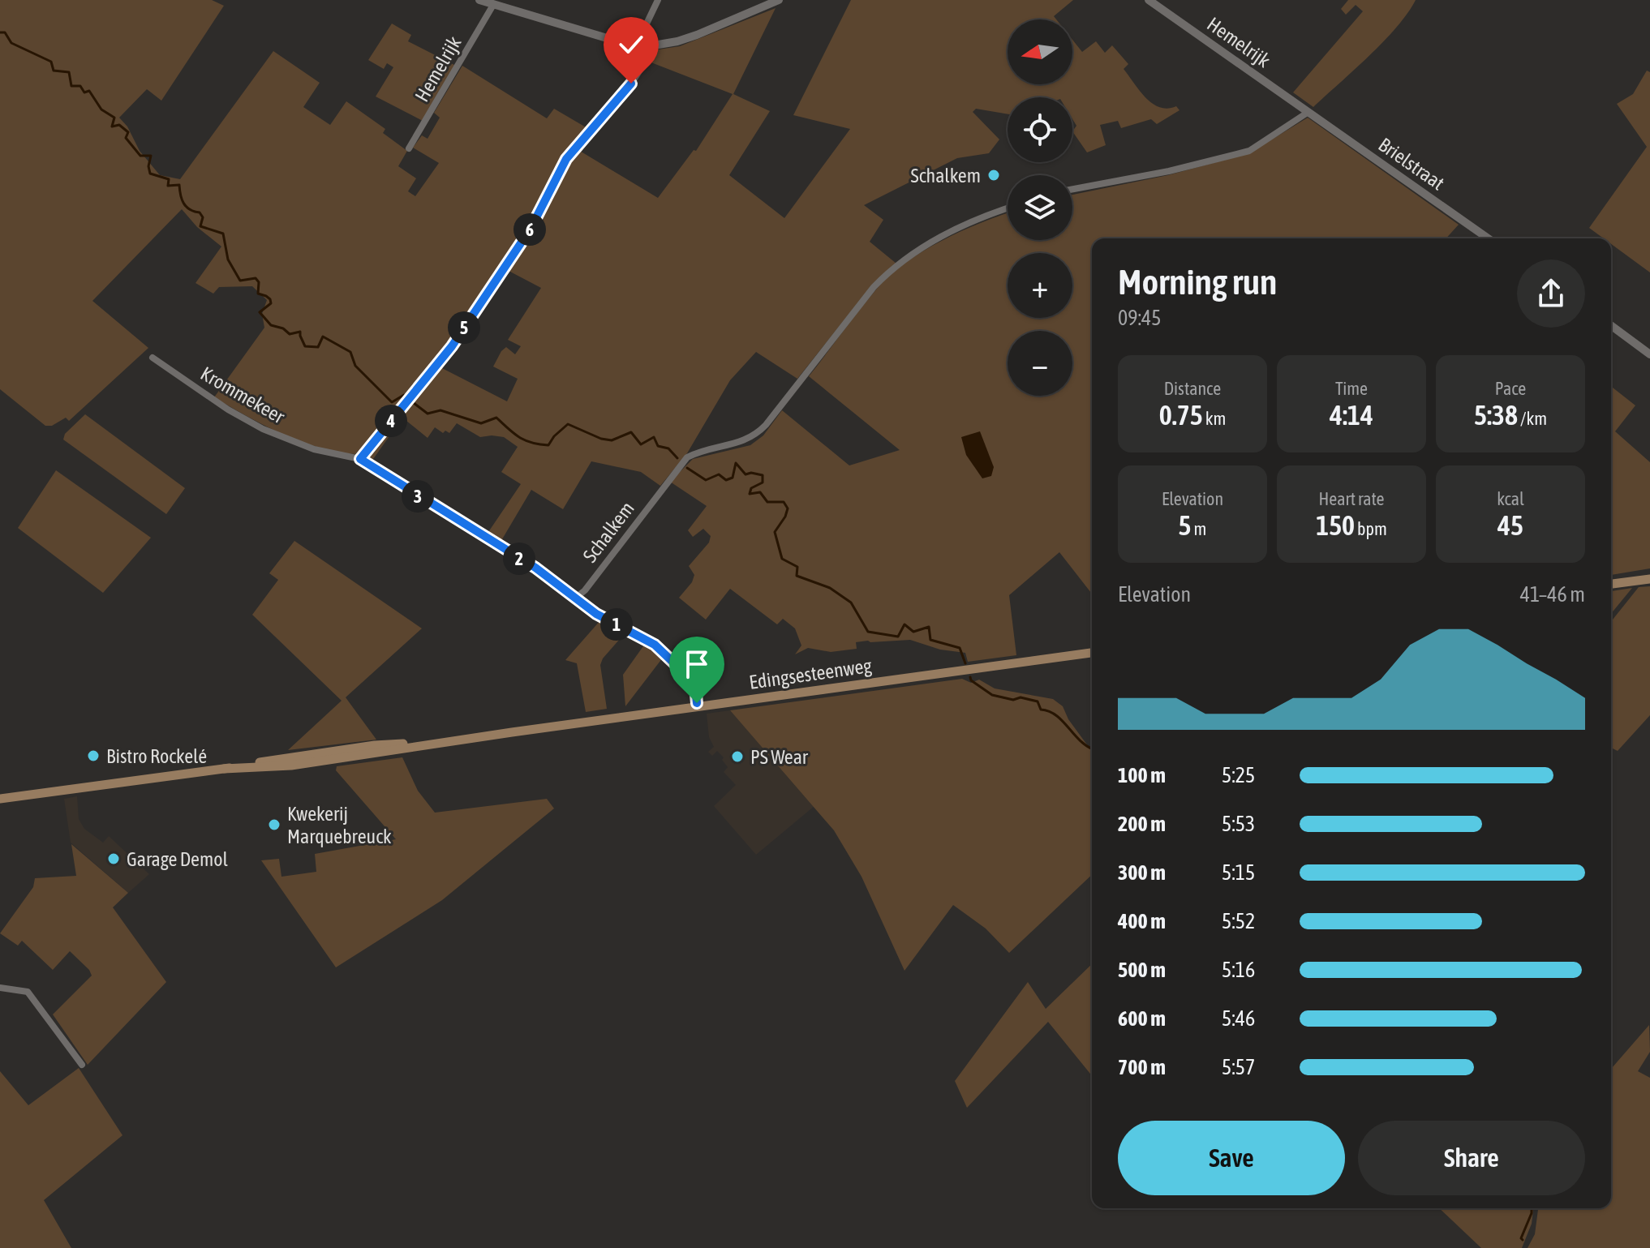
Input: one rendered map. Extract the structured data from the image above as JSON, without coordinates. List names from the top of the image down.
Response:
{
  "streets": {
    "main road": ["Edingsesteenweg"],
    "street": [
      "Hemelrijk",
      "Brielstraat",
      "Krommekeer",
      "Schalkem"
    ]
  },
  "crossings": [
    ["Hemelrijk", "Brielstraat"],
    ["Krommekeer", "Schalkem"],
    ["Krommekeer", "Edingsesteenweg"]
  ],
  "places": [
    "Schalkem",
    "Bistro Rockelé",
    "PS Wear",
    "Kwekerij Marquebreuck",
    "Garage Demol"
  ],
  "north": "left",
  "page": {
    "map_buttons": ["+", "−"],
    "pins": [
      "6",
      "5",
      "4",
      "3",
      "2",
      "1"
    ],
    "heading": ["Morning run", "09:45"],
    "stats": [
      ["Distance", "0.75 km"],
      ["Time", "4:14"],
      ["Pace", "5:38 /km"],
      ["Elevation", "5 m"],
      ["Heart rate", "150 bpm"],
      ["kcal", "45"]
    ],
    "chart": ["Elevation", "41–46 m"],
    "list": [
      {
        "name": "100 m",
        "note": "5:25"
      },
      {
        "name": "200 m",
        "note": "5:53"
      },
      {
        "name": "300 m",
        "note": "5:15"
      },
      {
        "name": "400 m",
        "note": "5:52"
      },
      {
        "name": "500 m",
        "note": "5:16"
      },
      {
        "name": "600 m",
        "note": "5:46"
      },
      {
        "name": "700 m",
        "note": "5:57"
      }
    ],
    "buttons": ["Save", "Share"]
  }
}
